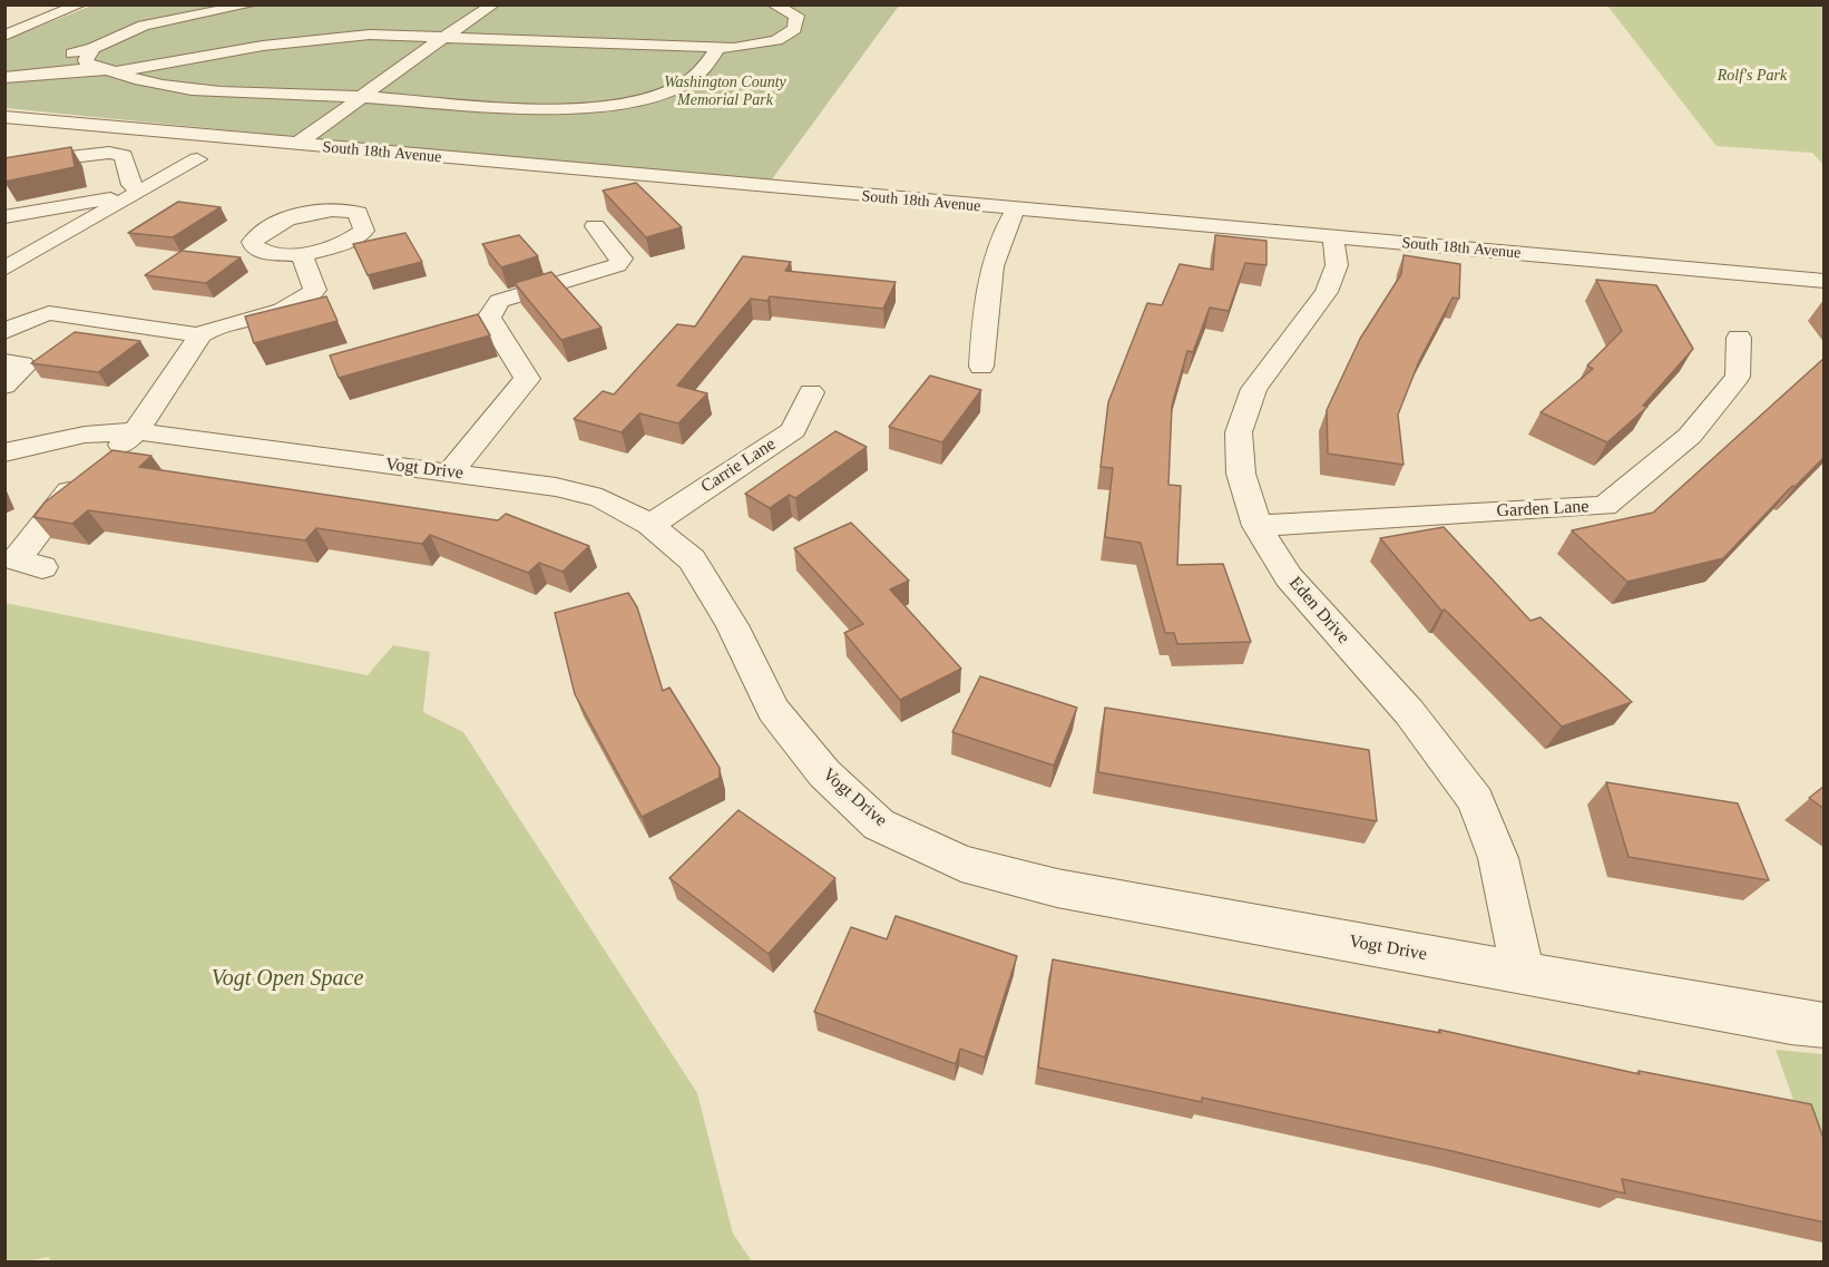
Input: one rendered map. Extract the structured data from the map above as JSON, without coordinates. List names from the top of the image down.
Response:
{
  "streets": {
    "street": [
      "South 18th Avenue",
      "Carrie Lane",
      "Vogt Drive",
      "Garden Lane",
      "Eden Drive"
    ]
  },
  "crossings": [
    ["South 18th Avenue", "Eden Drive"],
    ["Carrie Lane", "Vogt Drive"],
    ["Vogt Drive", "Eden Drive"],
    ["Garden Lane", "Eden Drive"]
  ],
  "parks": ["Rolf's Park", "Washington County Memorial Park", "Vogt Open Space"]
}
